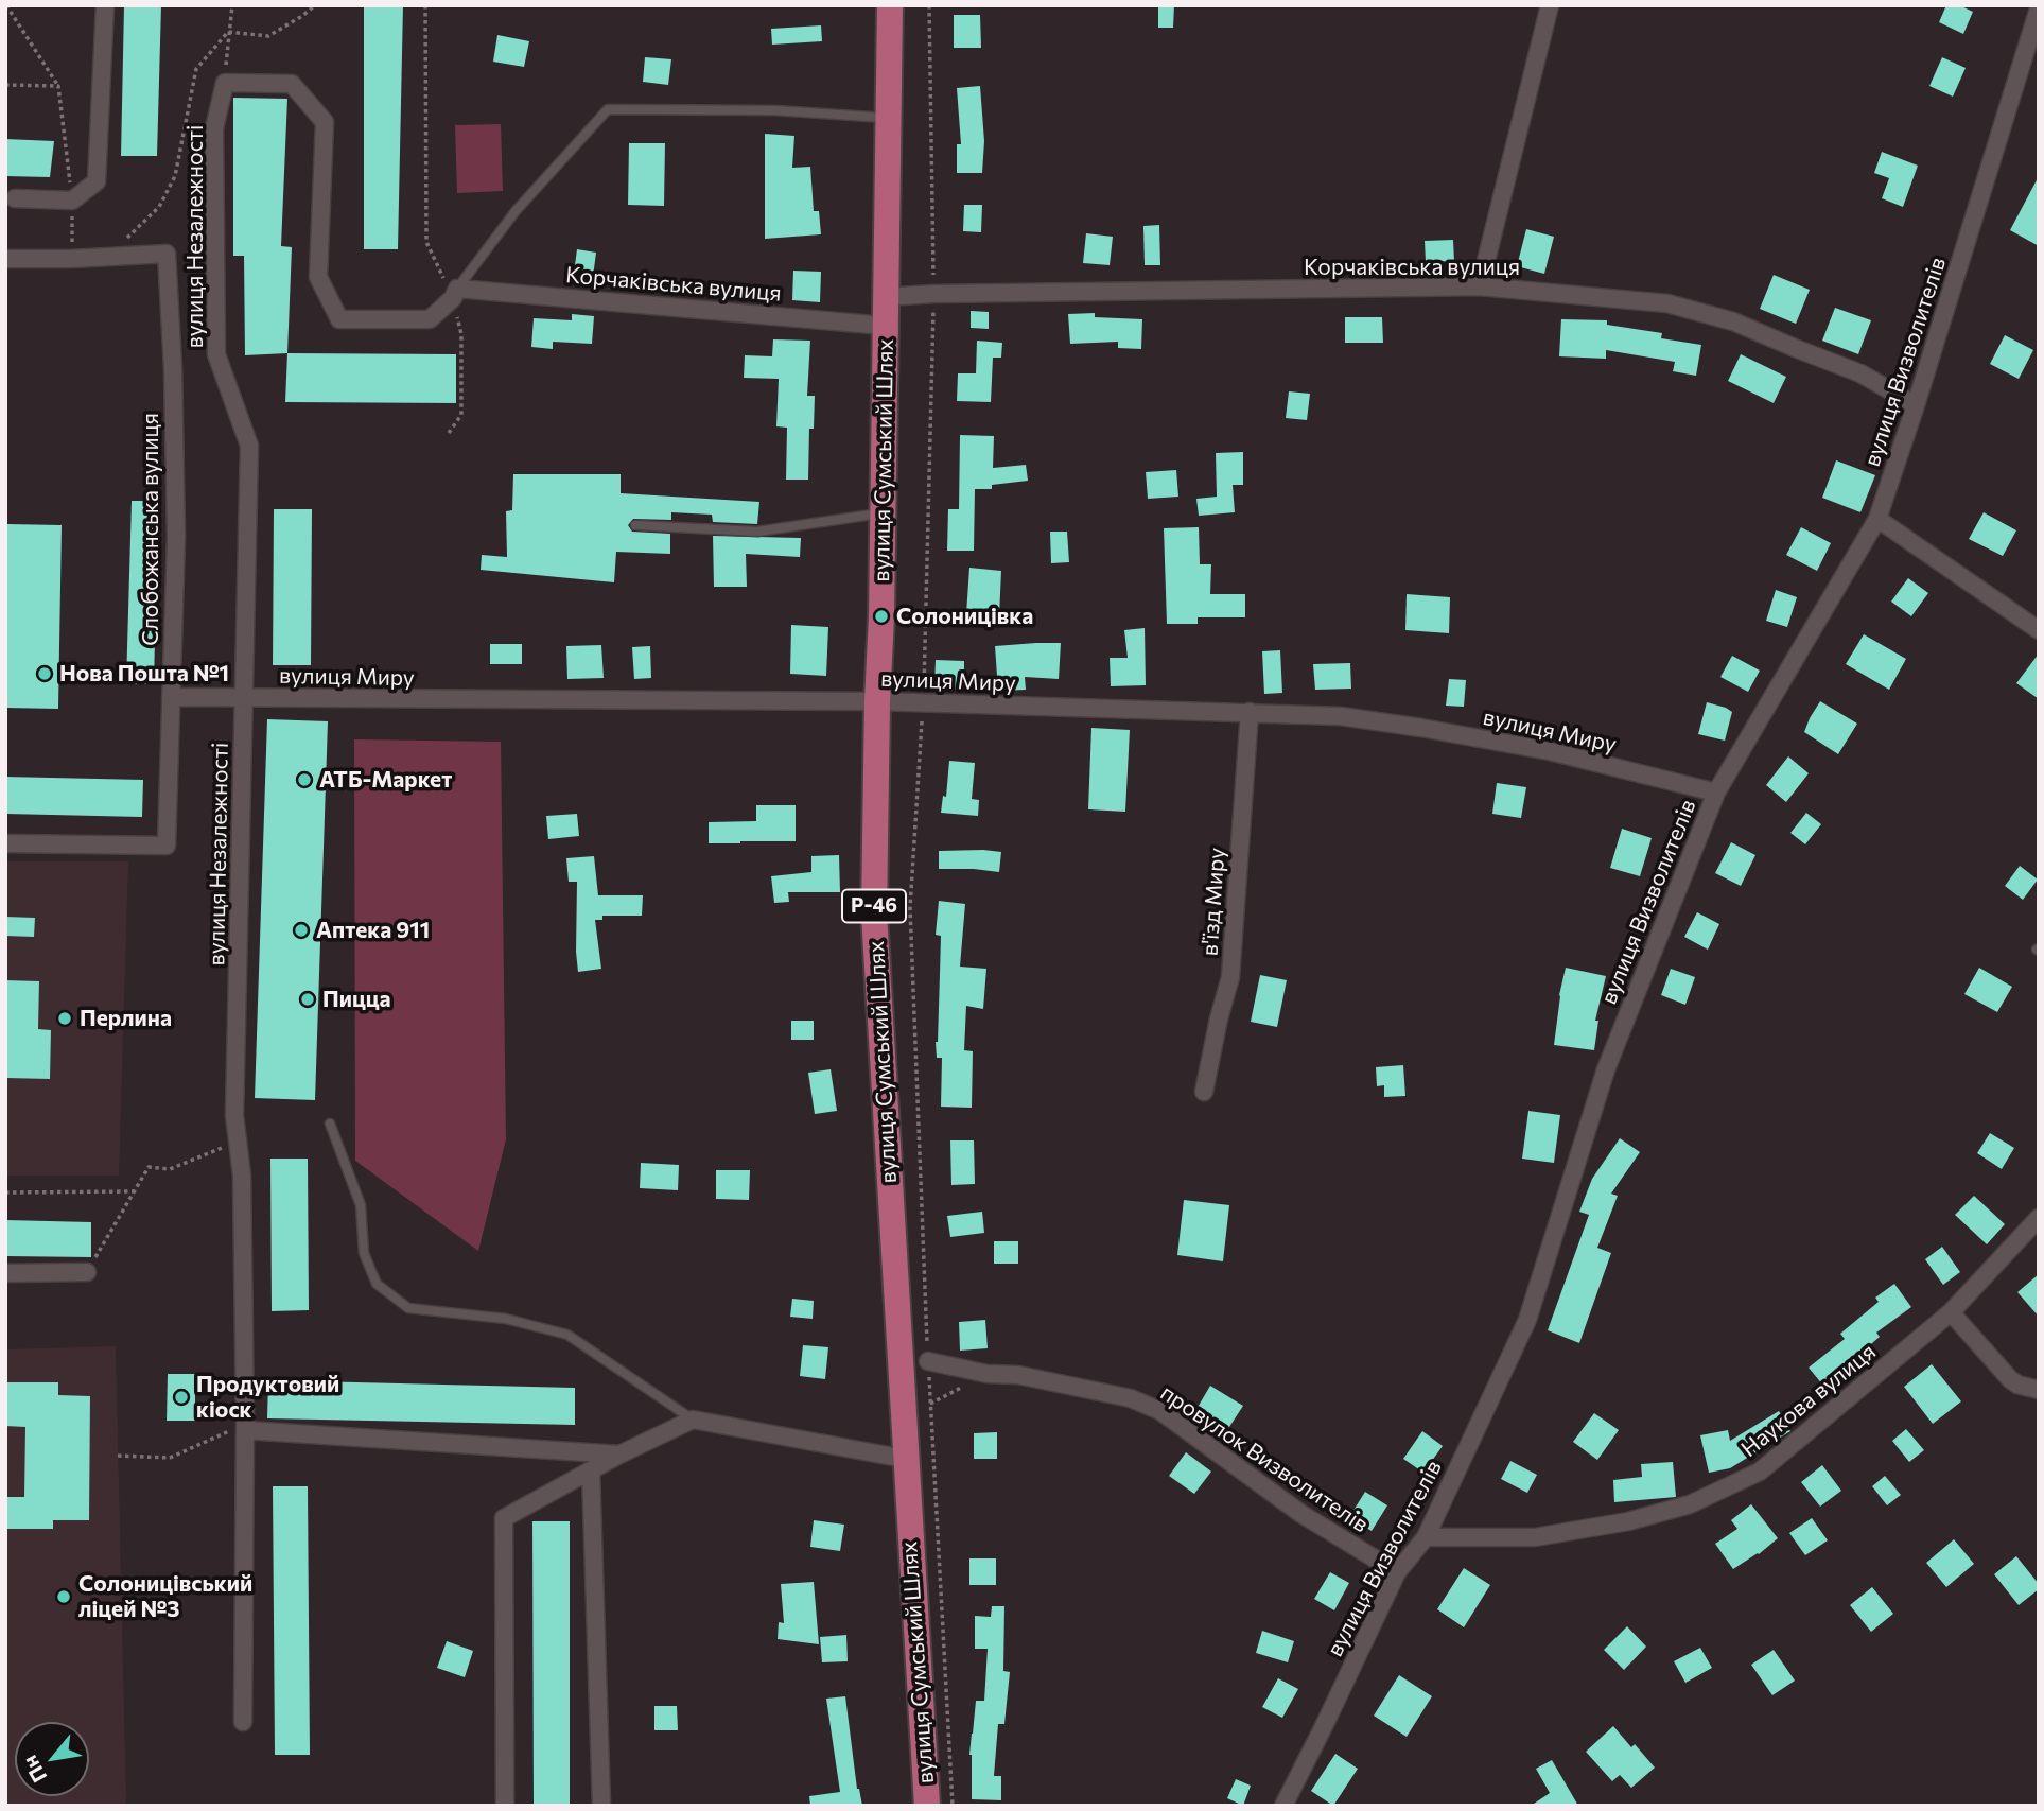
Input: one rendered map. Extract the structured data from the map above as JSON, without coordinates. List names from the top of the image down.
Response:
{
  "streets": {
    "main road": ["вулиця Сумський Шлях", "Р-46"],
    "street": [
      "вулиця Незалежності",
      "Корчаківська вулиця",
      "вулиця Визволителів",
      "Слобожанська вулиця",
      "вулиця Миру",
      "в'їзд Миру",
      "Наукова вулиця",
      "провулок Визволителів"
    ]
  },
  "crossings": [
    ["вулиця Незалежності", "вулиця Миру"],
    ["Корчаківська вулиця", "вулиця Визволителів"],
    ["Корчаківська вулиця", "вулиця Сумський Шлях"],
    ["вулиця Визволителів", "вулиця Миру"],
    ["вулиця Визволителів", "Наукова вулиця"],
    ["вулиця Визволителів", "провулок Визволителів"],
    ["вулиця Сумський Шлях", "вулиця Миру"],
    ["Слобожанська вулиця", "вулиця Миру"],
    ["вулиця Миру", "в'їзд Миру"]
  ],
  "places": [
    "Солоницівка",
    "Нова Пошта №1",
    "АТБ-Маркет",
    "Аптека 911",
    "Пицца",
    "Перлина",
    "Продуктовий кіоск",
    "Солоницівський ліцей №3"
  ],
  "north": "bottom left"
}
